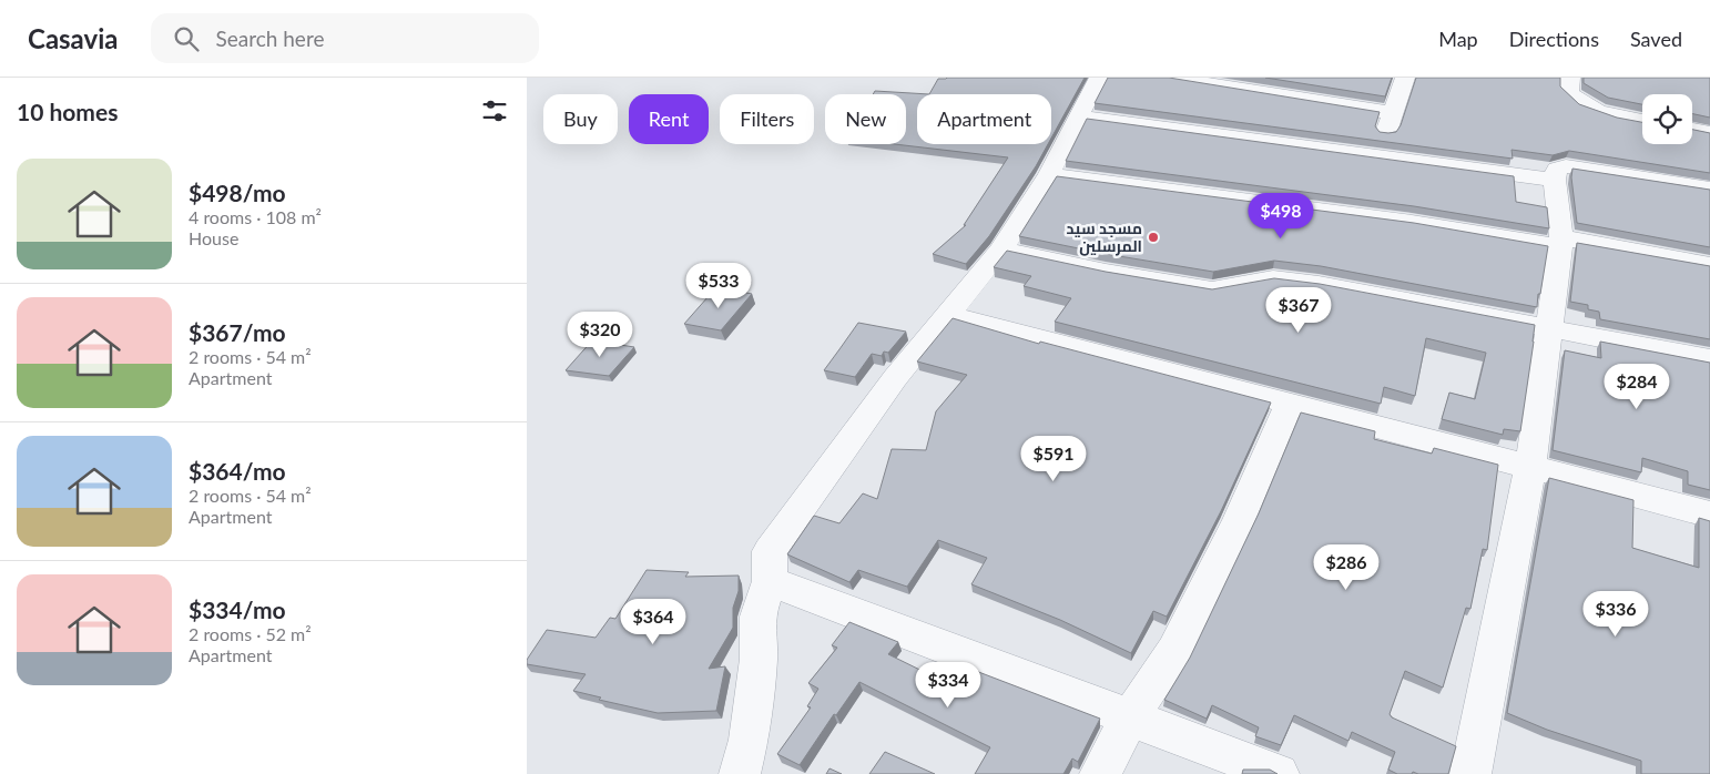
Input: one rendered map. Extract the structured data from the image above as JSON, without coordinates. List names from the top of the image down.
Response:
{
  "places": ["مسجد سيد المرسلين"],
  "page": {
    "header": "Casavia",
    "search": "Search here",
    "nav": ["Map", "Directions", "Saved"],
    "heading": "10 homes",
    "chip": [
      "Buy",
      "Rent",
      "Filters",
      "New",
      "Apartment"
    ],
    "list": [
      {
        "name": "$498/mo",
        "note": "4 rooms · 108 m² · House"
      },
      {
        "name": "$367/mo",
        "note": "2 rooms · 54 m² · Apartment"
      },
      {
        "name": "$364/mo",
        "note": "2 rooms · 54 m² · Apartment"
      },
      {
        "name": "$334/mo",
        "note": "2 rooms · 52 m² · Apartment"
      }
    ],
    "price": [
      "$498",
      "$533",
      "$367",
      "$320",
      "$284",
      "$591",
      "$286",
      "$336",
      "$364",
      "$334"
    ]
  }
}
